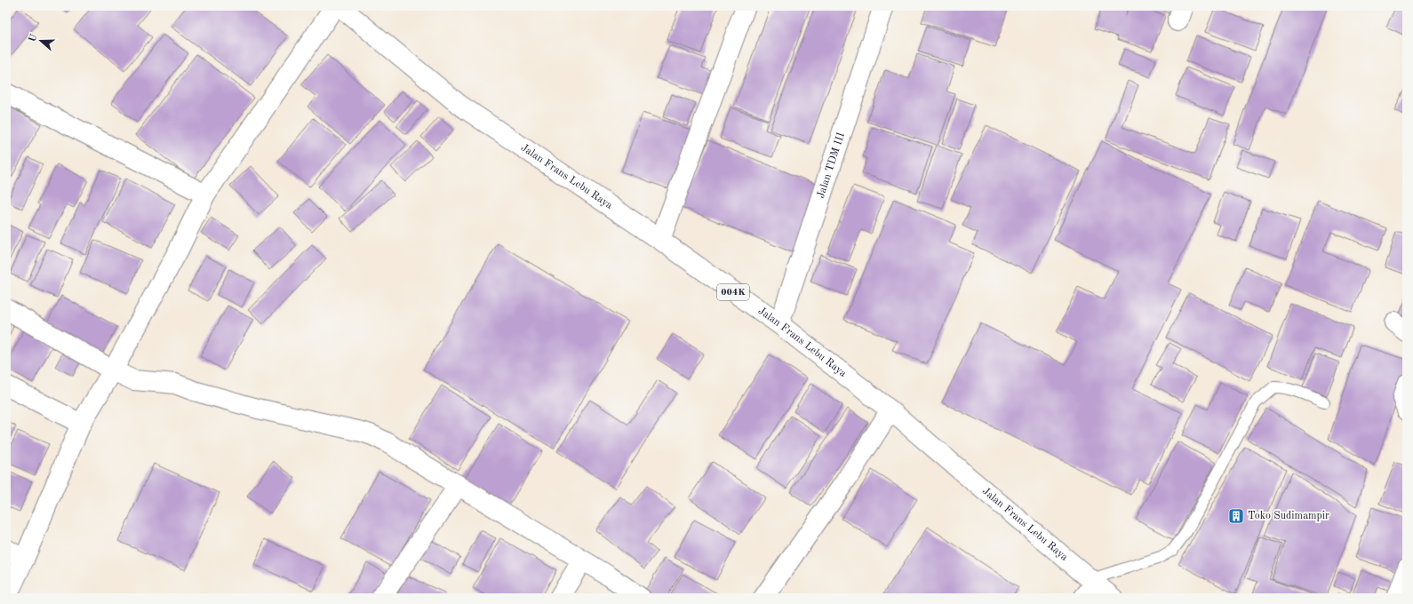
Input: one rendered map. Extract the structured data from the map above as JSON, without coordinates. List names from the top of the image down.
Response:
{
  "streets": {
    "street": ["Jalan TDM III", "Jalan Frans Lebu Raya", "004K"]
  },
  "crossings": [
    ["Jalan TDM III", "Jalan Frans Lebu Raya"]
  ],
  "places": {
    "building": ["Toko Sudimampir"]
  },
  "north": "left"
}
